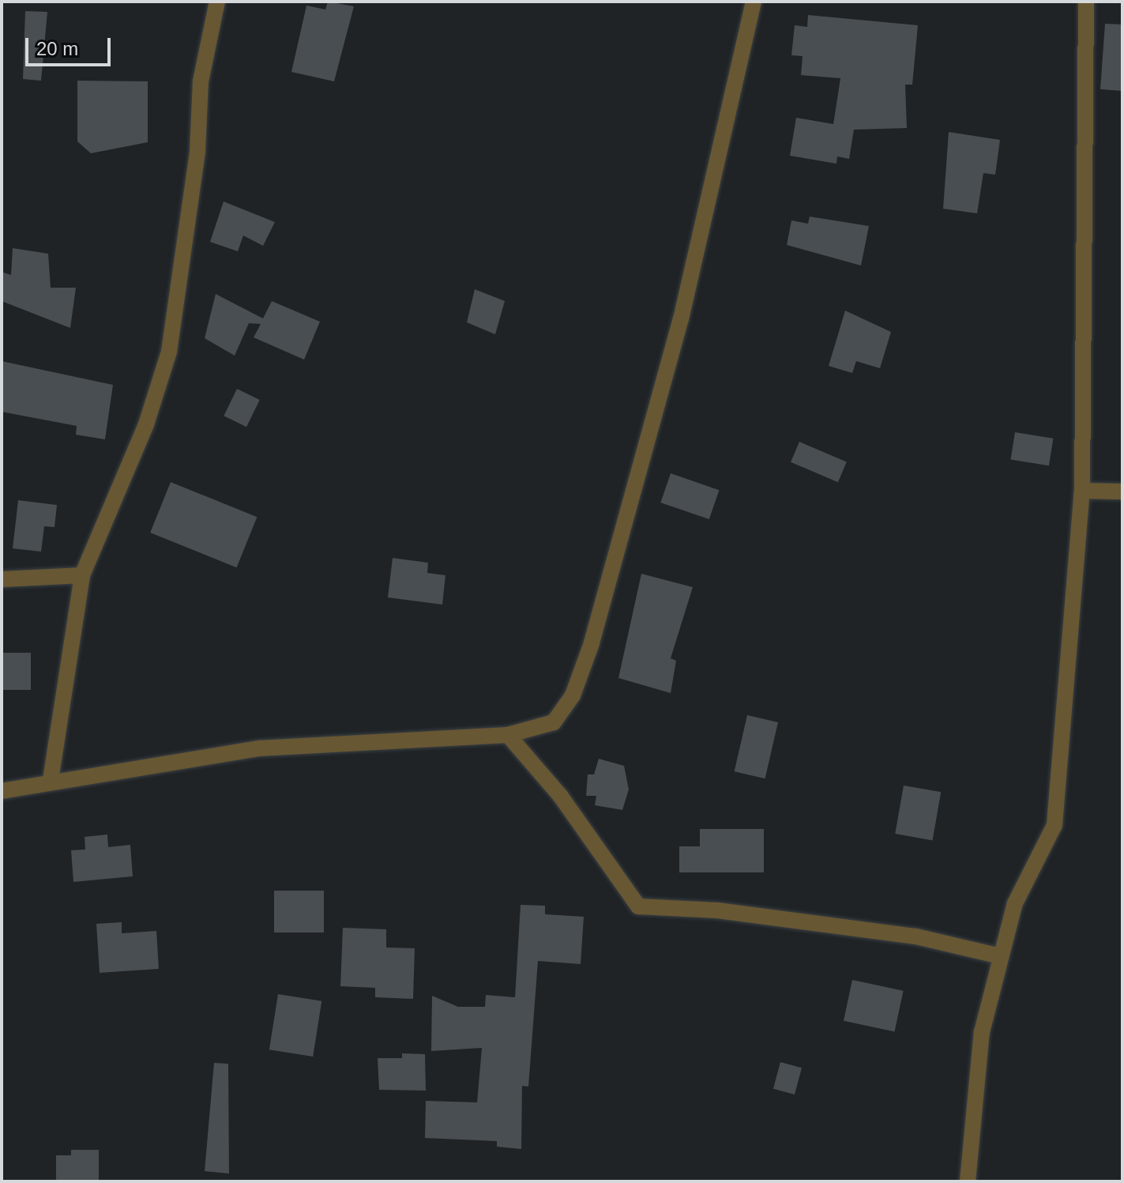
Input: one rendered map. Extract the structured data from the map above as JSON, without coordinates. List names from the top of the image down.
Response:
{
  "scale_bar": "20 m"
}
